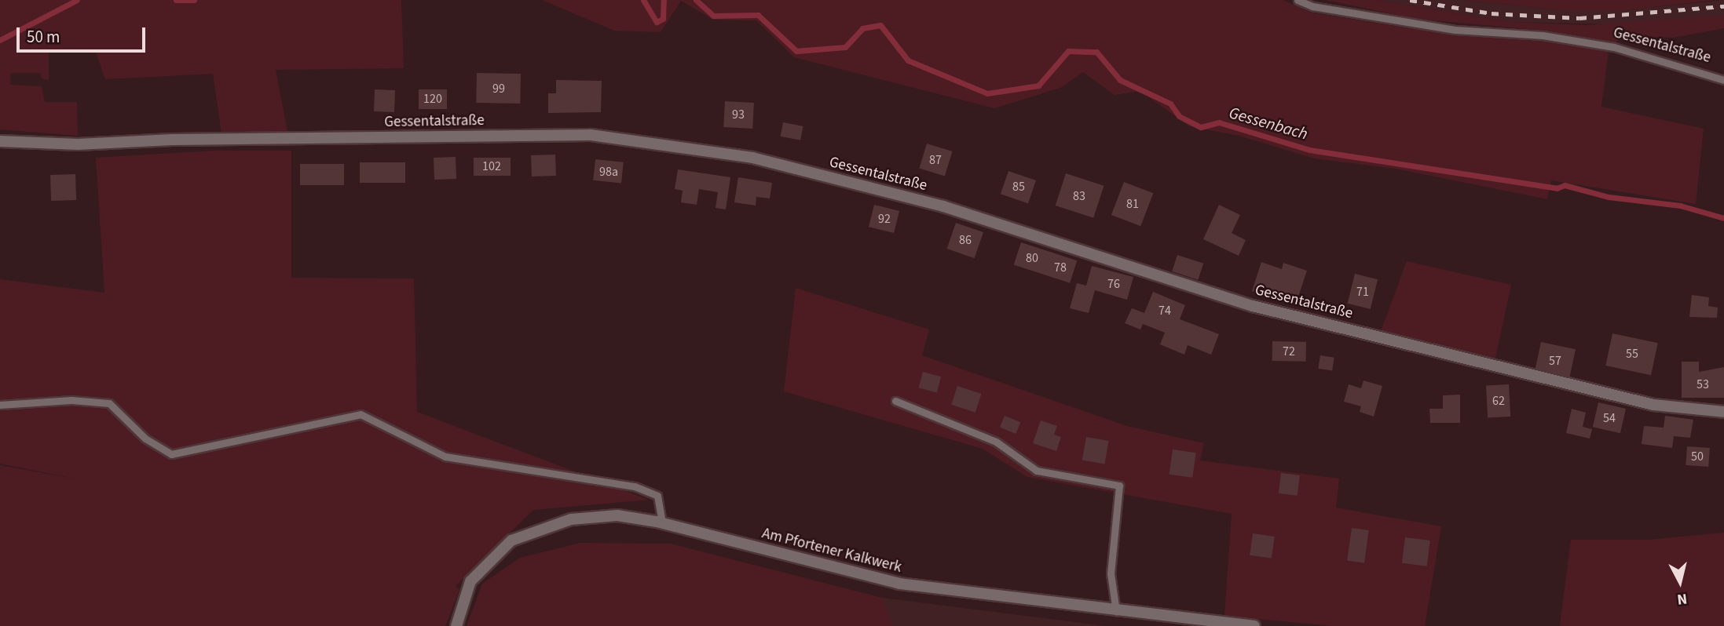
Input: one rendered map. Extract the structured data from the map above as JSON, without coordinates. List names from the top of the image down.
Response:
{
  "streets": {
    "street": ["Gessentalstraße", "Am Pfortener Kalkwerk"]
  },
  "water": ["Gessenbach"],
  "house_numbers": [
    "99",
    "120",
    "93",
    "87",
    "102",
    "98a",
    "85",
    "83",
    "81",
    "92",
    "86",
    "80",
    "78",
    "76",
    "71",
    "74",
    "72",
    "55",
    "57",
    "53",
    "62",
    "54",
    "50"
  ],
  "scale_bar": "50 m",
  "north": "bottom"
}
